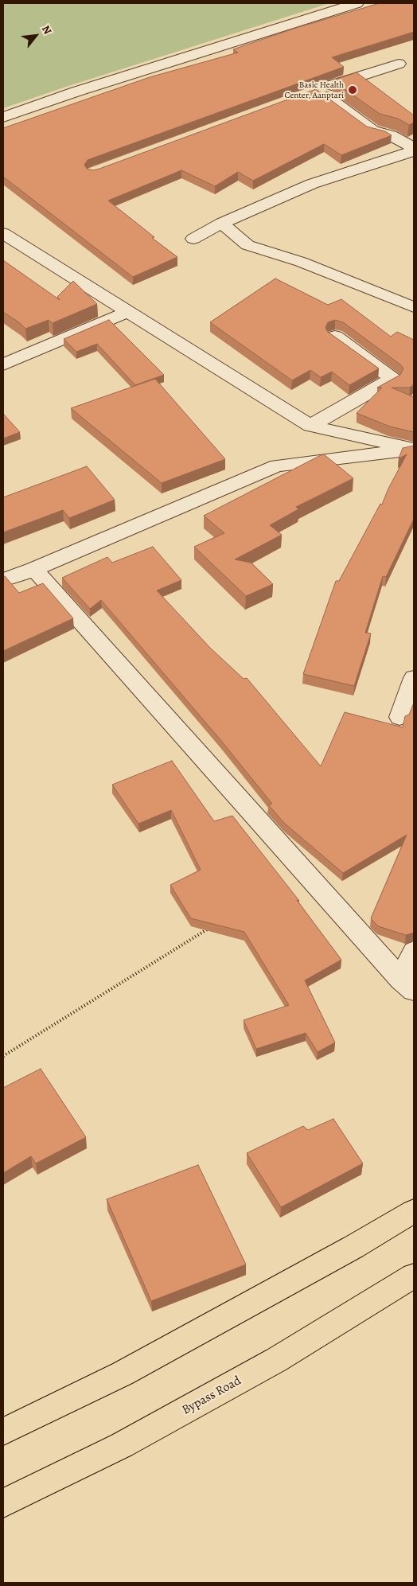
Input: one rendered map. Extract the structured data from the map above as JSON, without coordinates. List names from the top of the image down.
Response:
{
  "streets": {
    "highway": ["Bypass Road"]
  },
  "places": ["Basic Health Center, Aanptari"],
  "north": "top right"
}
